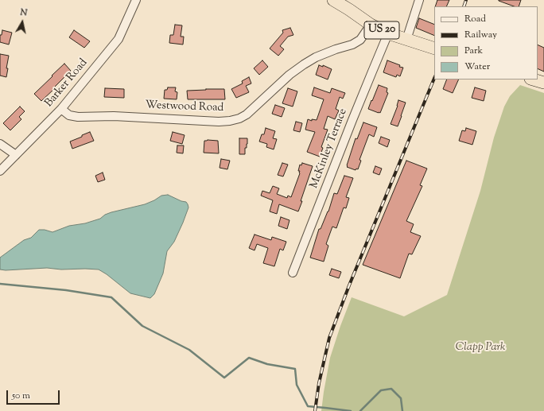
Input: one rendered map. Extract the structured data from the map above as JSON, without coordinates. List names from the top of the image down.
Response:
{
  "streets": {
    "highway": ["US 20"],
    "street": ["Barker Road", "Westwood Road", "McKinley Terrace"]
  },
  "crossings": [
    ["US 20", "Westwood Road"],
    ["US 20", "McKinley Terrace"],
    ["Barker Road", "Westwood Road"]
  ],
  "parks": ["Clapp Park"],
  "legend": [
    "Road",
    "Railway",
    "Park",
    "Water"
  ],
  "scale_bar": "50 m",
  "north": "top"
}
